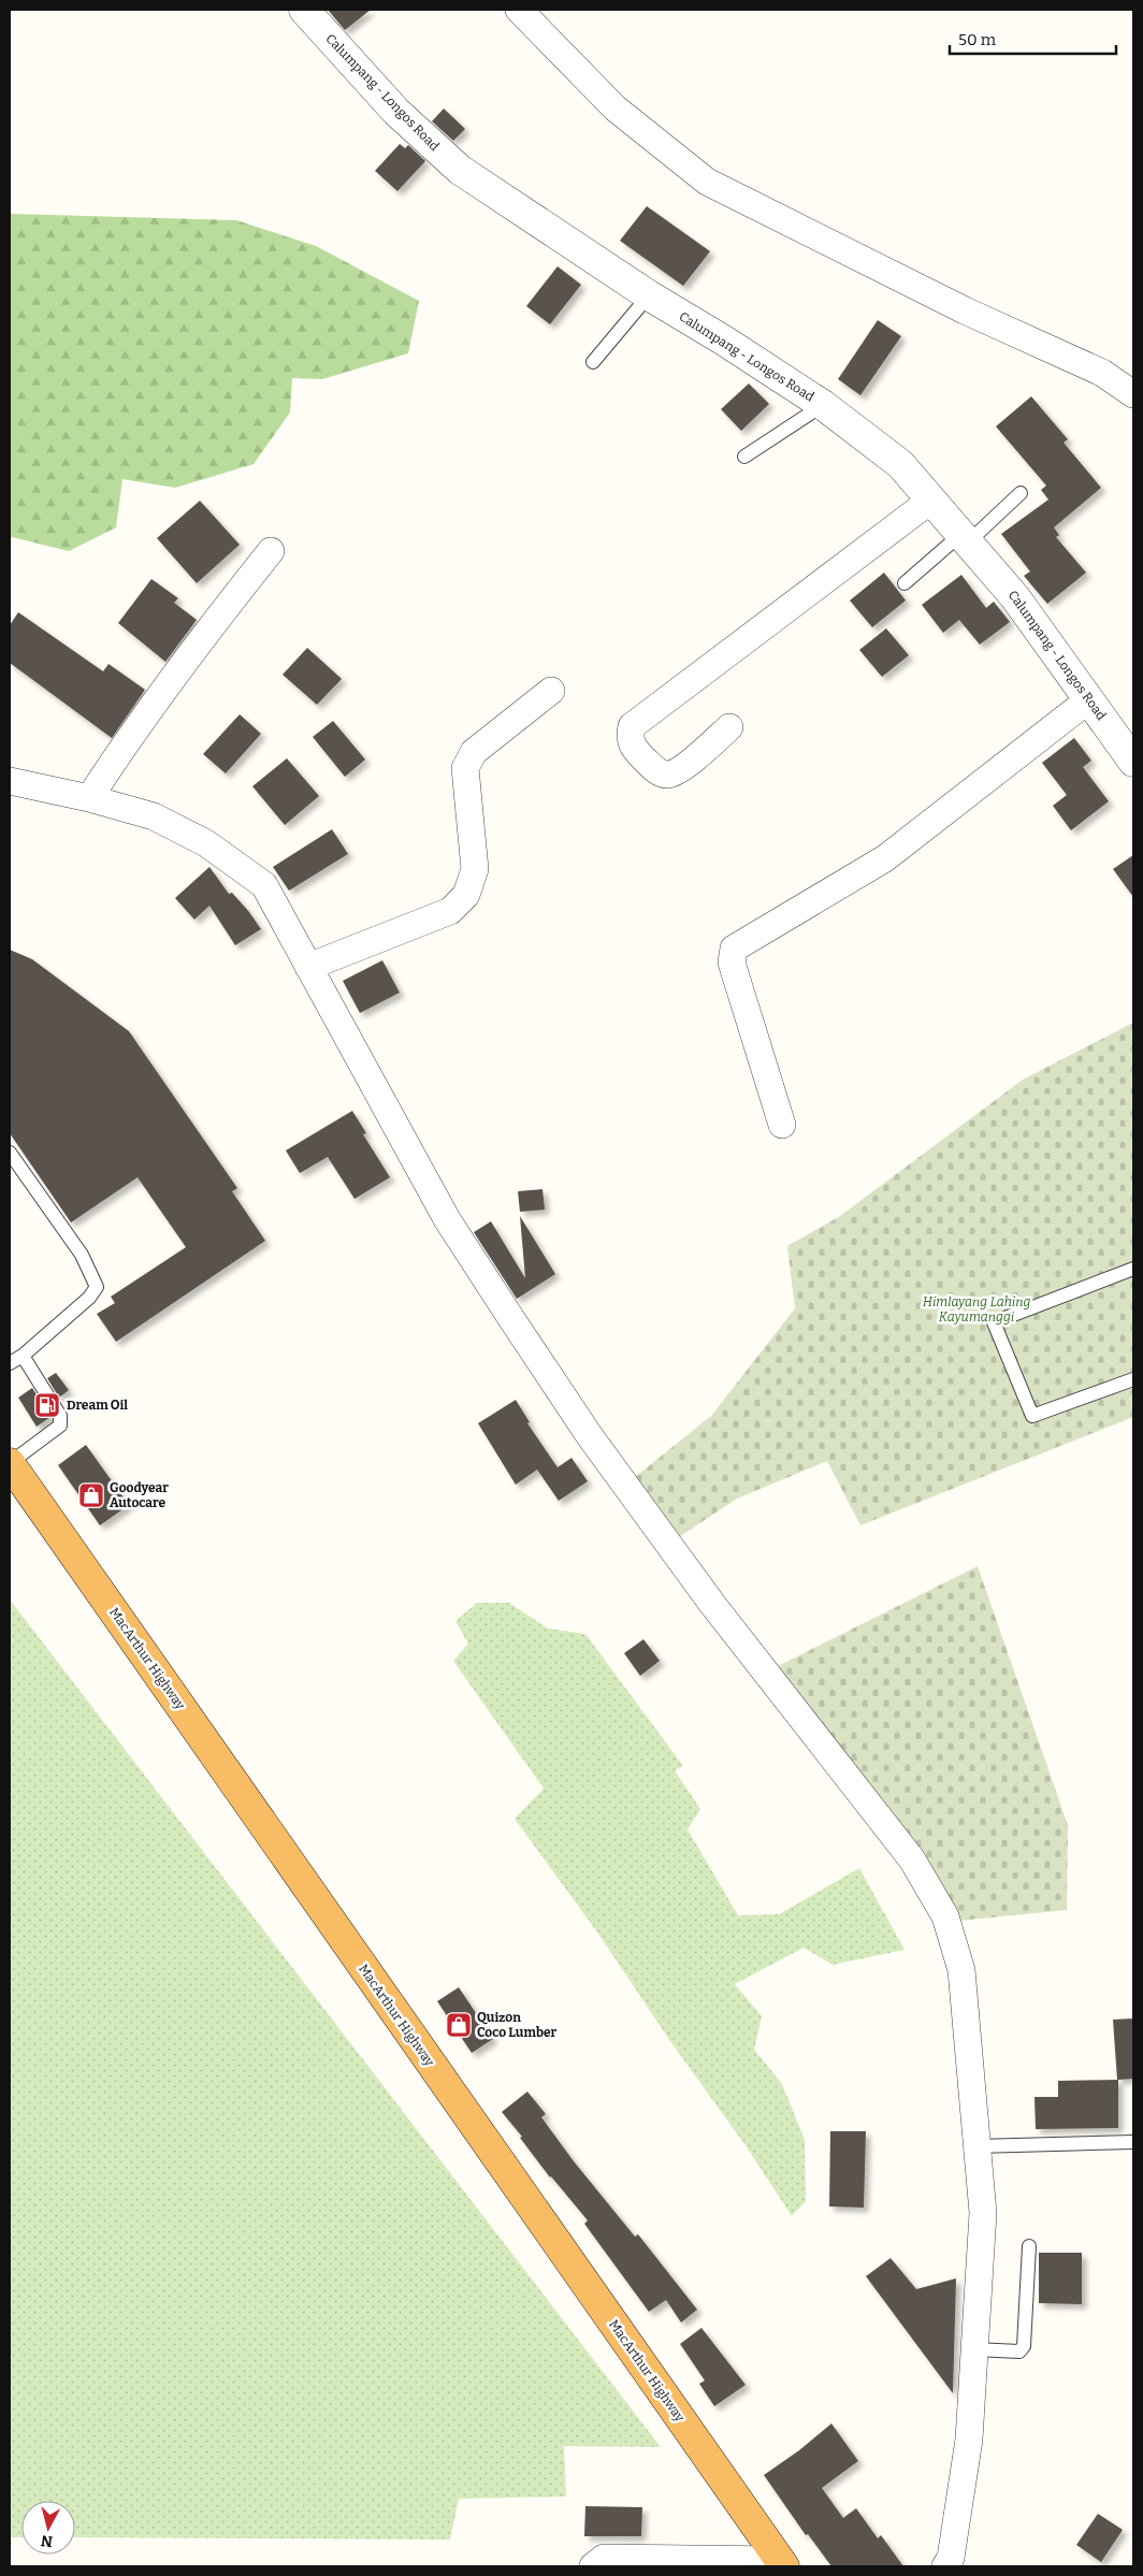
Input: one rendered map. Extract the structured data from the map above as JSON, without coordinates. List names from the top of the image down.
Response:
{
  "streets": {
    "highway": ["MacArthur Highway"],
    "street": ["Calumpang - Longos Road"]
  },
  "parks": ["Himlayang Lahing Kayumanggi"],
  "places": {
    "fuel station": ["Dream Oil"],
    "shop": ["Goodyear Autocare", "Quizon Coco Lumber"]
  },
  "scale_bar": "50 m",
  "north": "bottom"
}
